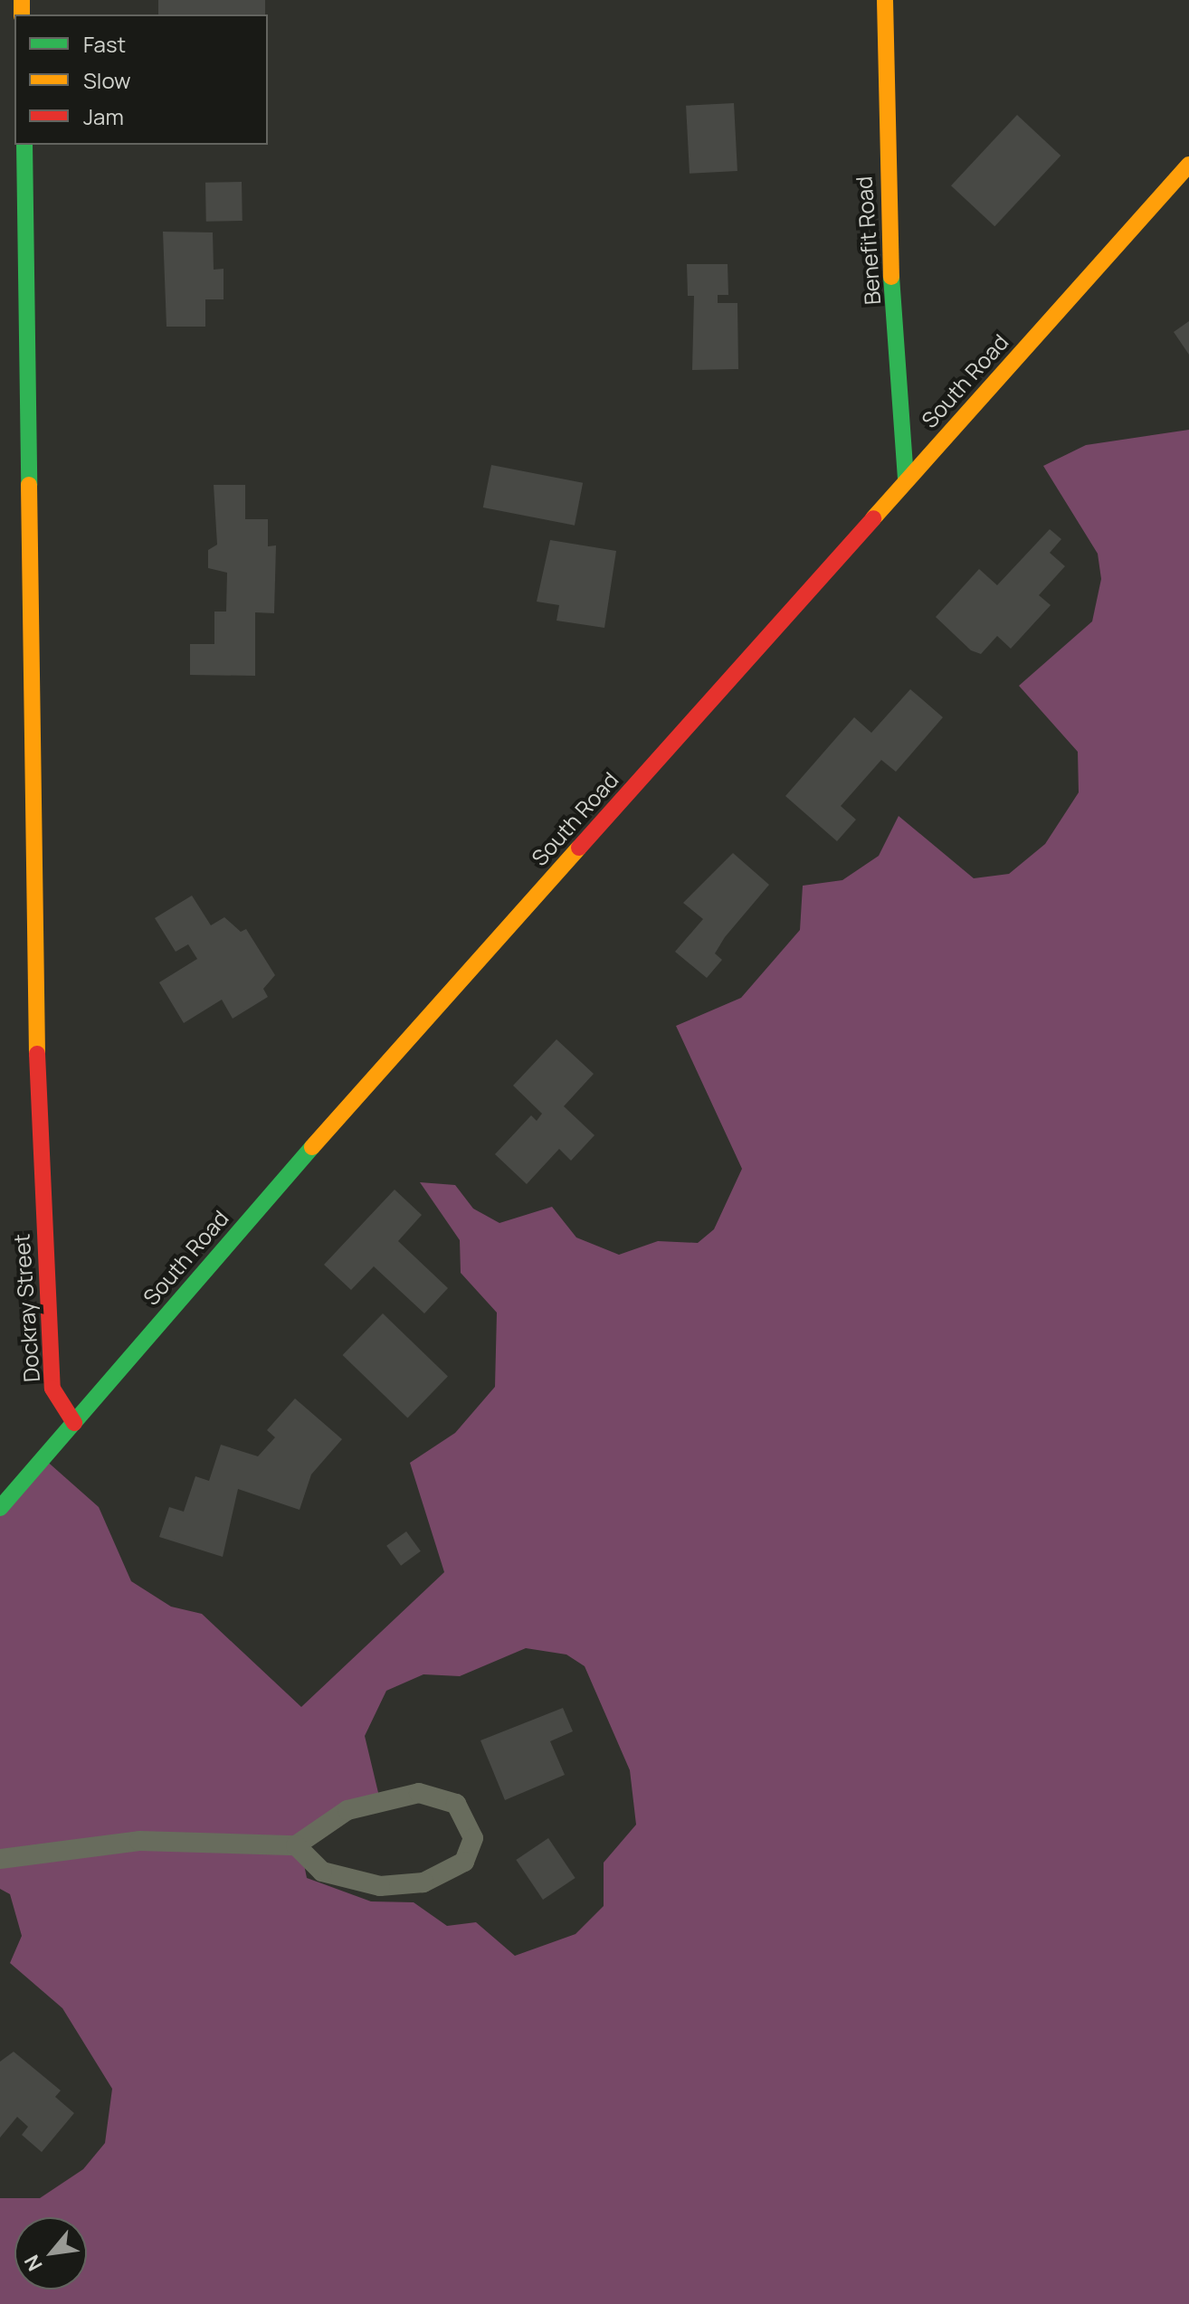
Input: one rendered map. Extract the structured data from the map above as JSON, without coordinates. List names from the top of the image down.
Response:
{
  "streets": {
    "street": ["Benefit Road", "South Road", "Dockray Street"]
  },
  "crossings": [
    ["Benefit Road", "South Road"],
    ["South Road", "Dockray Street"]
  ],
  "legend": ["Fast", "Slow", "Jam"],
  "north": "bottom left"
}
